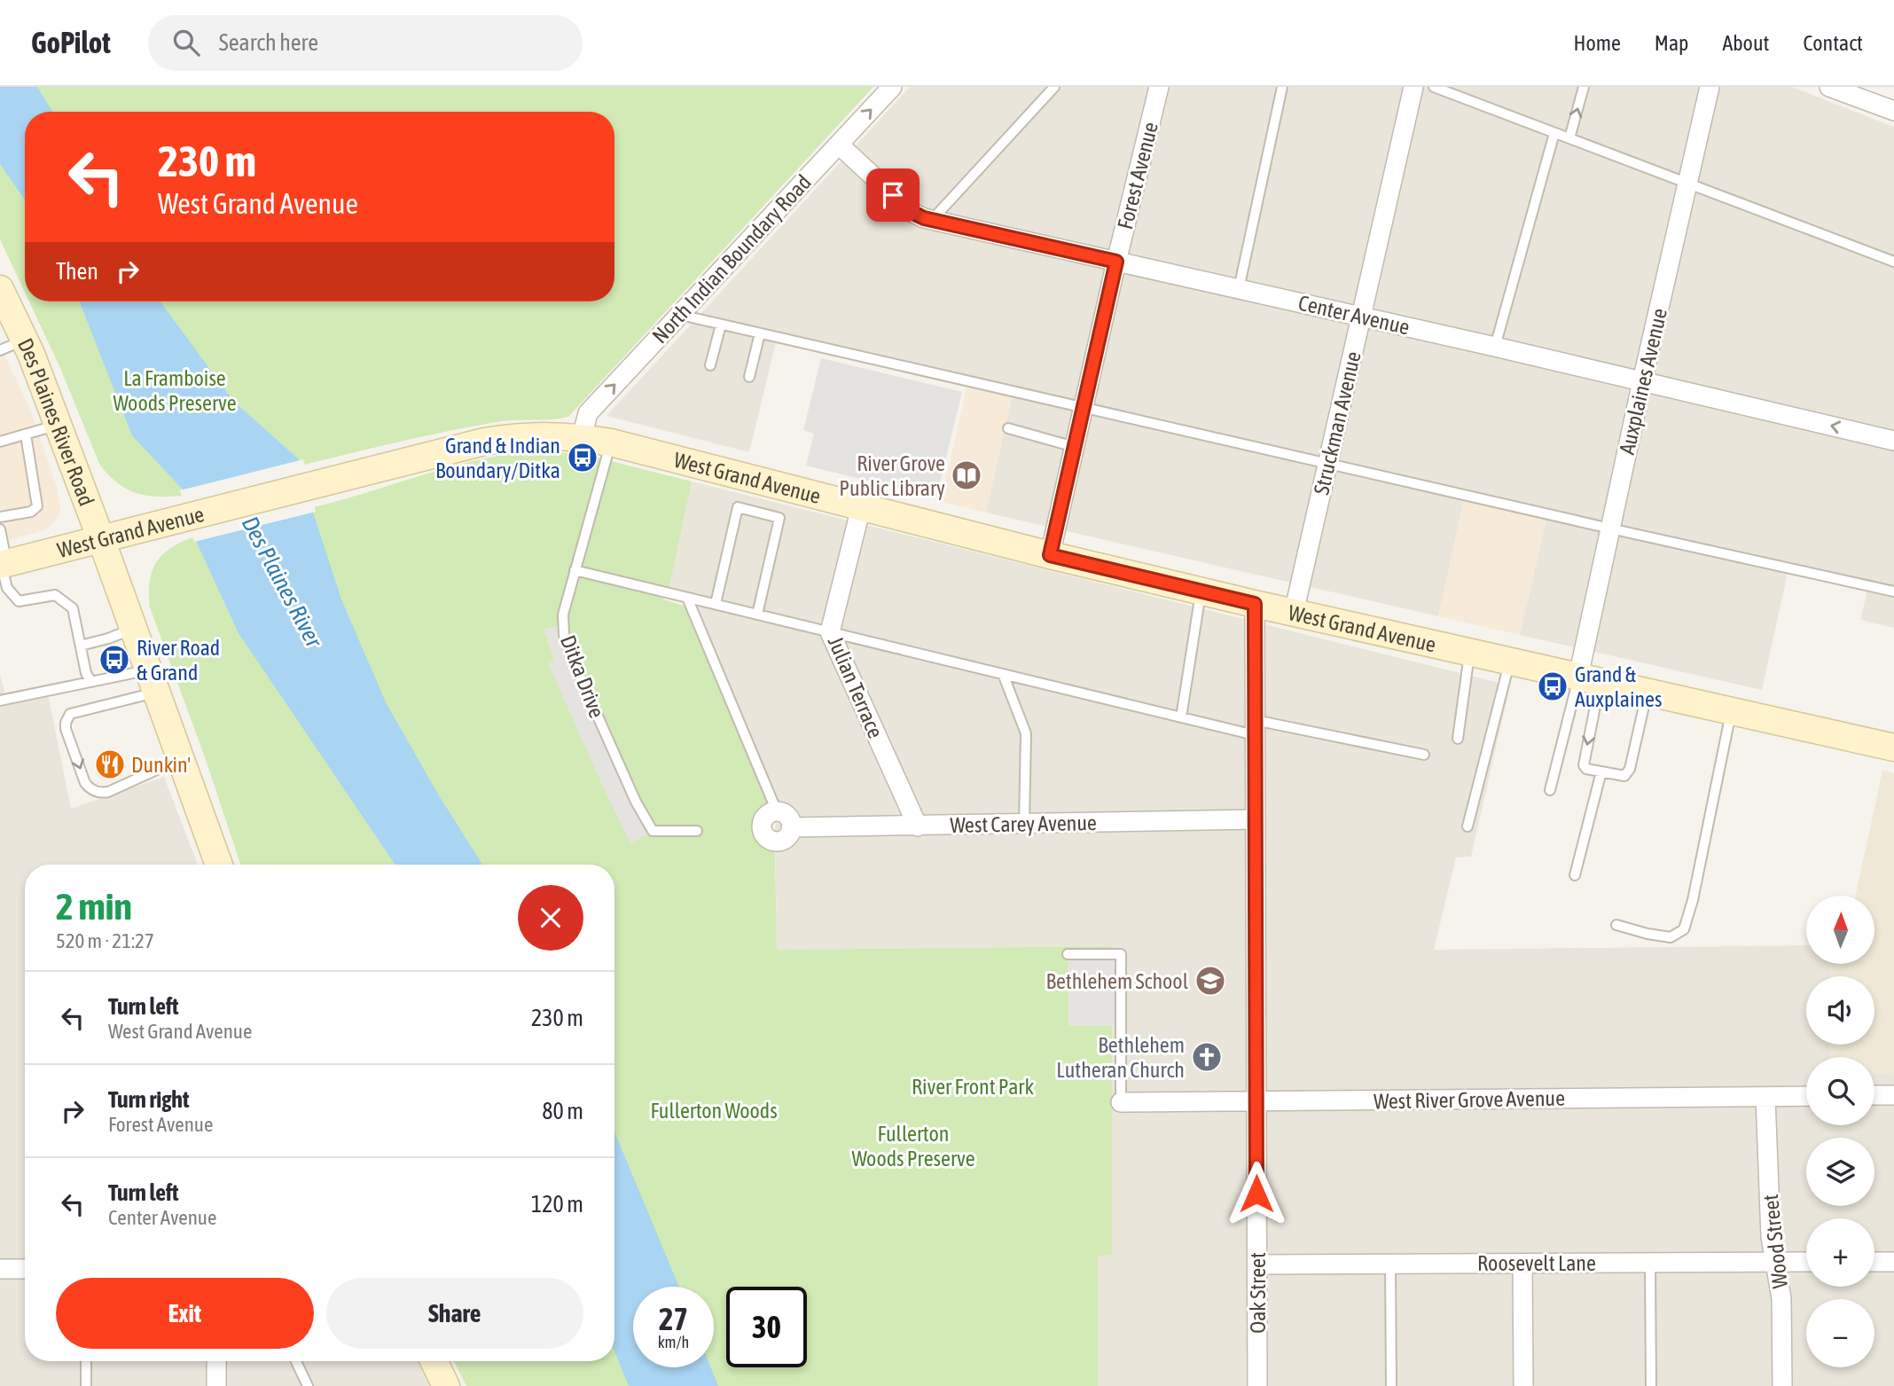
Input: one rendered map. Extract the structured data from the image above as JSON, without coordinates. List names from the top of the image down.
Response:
{
  "streets": {
    "main road": ["Des Plaines River Road", "West Grand Avenue"],
    "street": [
      "Forest Avenue",
      "North Indian Boundary Road",
      "Center Avenue",
      "Auxplaines Avenue",
      "Struckman Avenue",
      "Julian Terrace",
      "West Carey Avenue",
      "West River Grove Avenue",
      "Wood Street",
      "Roosevelt Lane",
      "Oak Street"
    ],
    "lane": ["Ditka Drive"]
  },
  "crossings": [
    ["Forest Avenue", "Center Avenue"],
    ["Forest Avenue", "West Grand Avenue"],
    ["North Indian Boundary Road", "Center Avenue"],
    ["North Indian Boundary Road", "West Grand Avenue"],
    ["Center Avenue", "Auxplaines Avenue"],
    ["Center Avenue", "Struckman Avenue"],
    ["Auxplaines Avenue", "West Grand Avenue"],
    ["Des Plaines River Road", "West Grand Avenue"],
    ["Struckman Avenue", "West Grand Avenue"],
    ["West Grand Avenue", "Ditka Drive"],
    ["West Grand Avenue", "Julian Terrace"],
    ["West Grand Avenue", "Oak Street"],
    ["Julian Terrace", "West Carey Avenue"],
    ["West Carey Avenue", "Oak Street"],
    ["West River Grove Avenue", "Wood Street"],
    ["West River Grove Avenue", "Oak Street"],
    ["Wood Street", "Roosevelt Lane"],
    ["Roosevelt Lane", "Oak Street"]
  ],
  "one_way": ["North Indian Boundary Road"],
  "water": ["Des Plaines River"],
  "parks": [
    "La Framboise Woods Preserve",
    "River Front Park",
    "Fullerton Woods",
    "Fullerton Woods Preserve"
  ],
  "places": {
    "bus stop": ["Grand & Indian Boundary/Ditka", "River Road & Grand", "Grand & Auxplaines"],
    "library": ["River Grove Public Library"],
    "restaurant": ["Dunkin'"],
    "school or university": ["Bethlehem School"],
    "church": ["Bethlehem Lutheran Church"]
  },
  "north": "top",
  "page": {
    "header": "GoPilot",
    "search": "Search here",
    "nav": [
      "Home",
      "Map",
      "About",
      "Contact"
    ],
    "turn": ["230 m", "West Grand Avenue"],
    "then": "Then",
    "heading": ["2 min", "520 m · 21:27"],
    "map_buttons": ["+", "−"],
    "list": [
      {
        "name": "Turn left",
        "note": "West Grand Avenue",
        "value": "230 m"
      },
      {
        "name": "Turn right",
        "note": "Forest Avenue",
        "value": "80 m"
      },
      {
        "name": "Turn left",
        "note": "Center Avenue",
        "value": "120 m"
      }
    ],
    "buttons": ["Exit", "Share"],
    "speed": "27 km/h",
    "limit": "30"
  }
}
